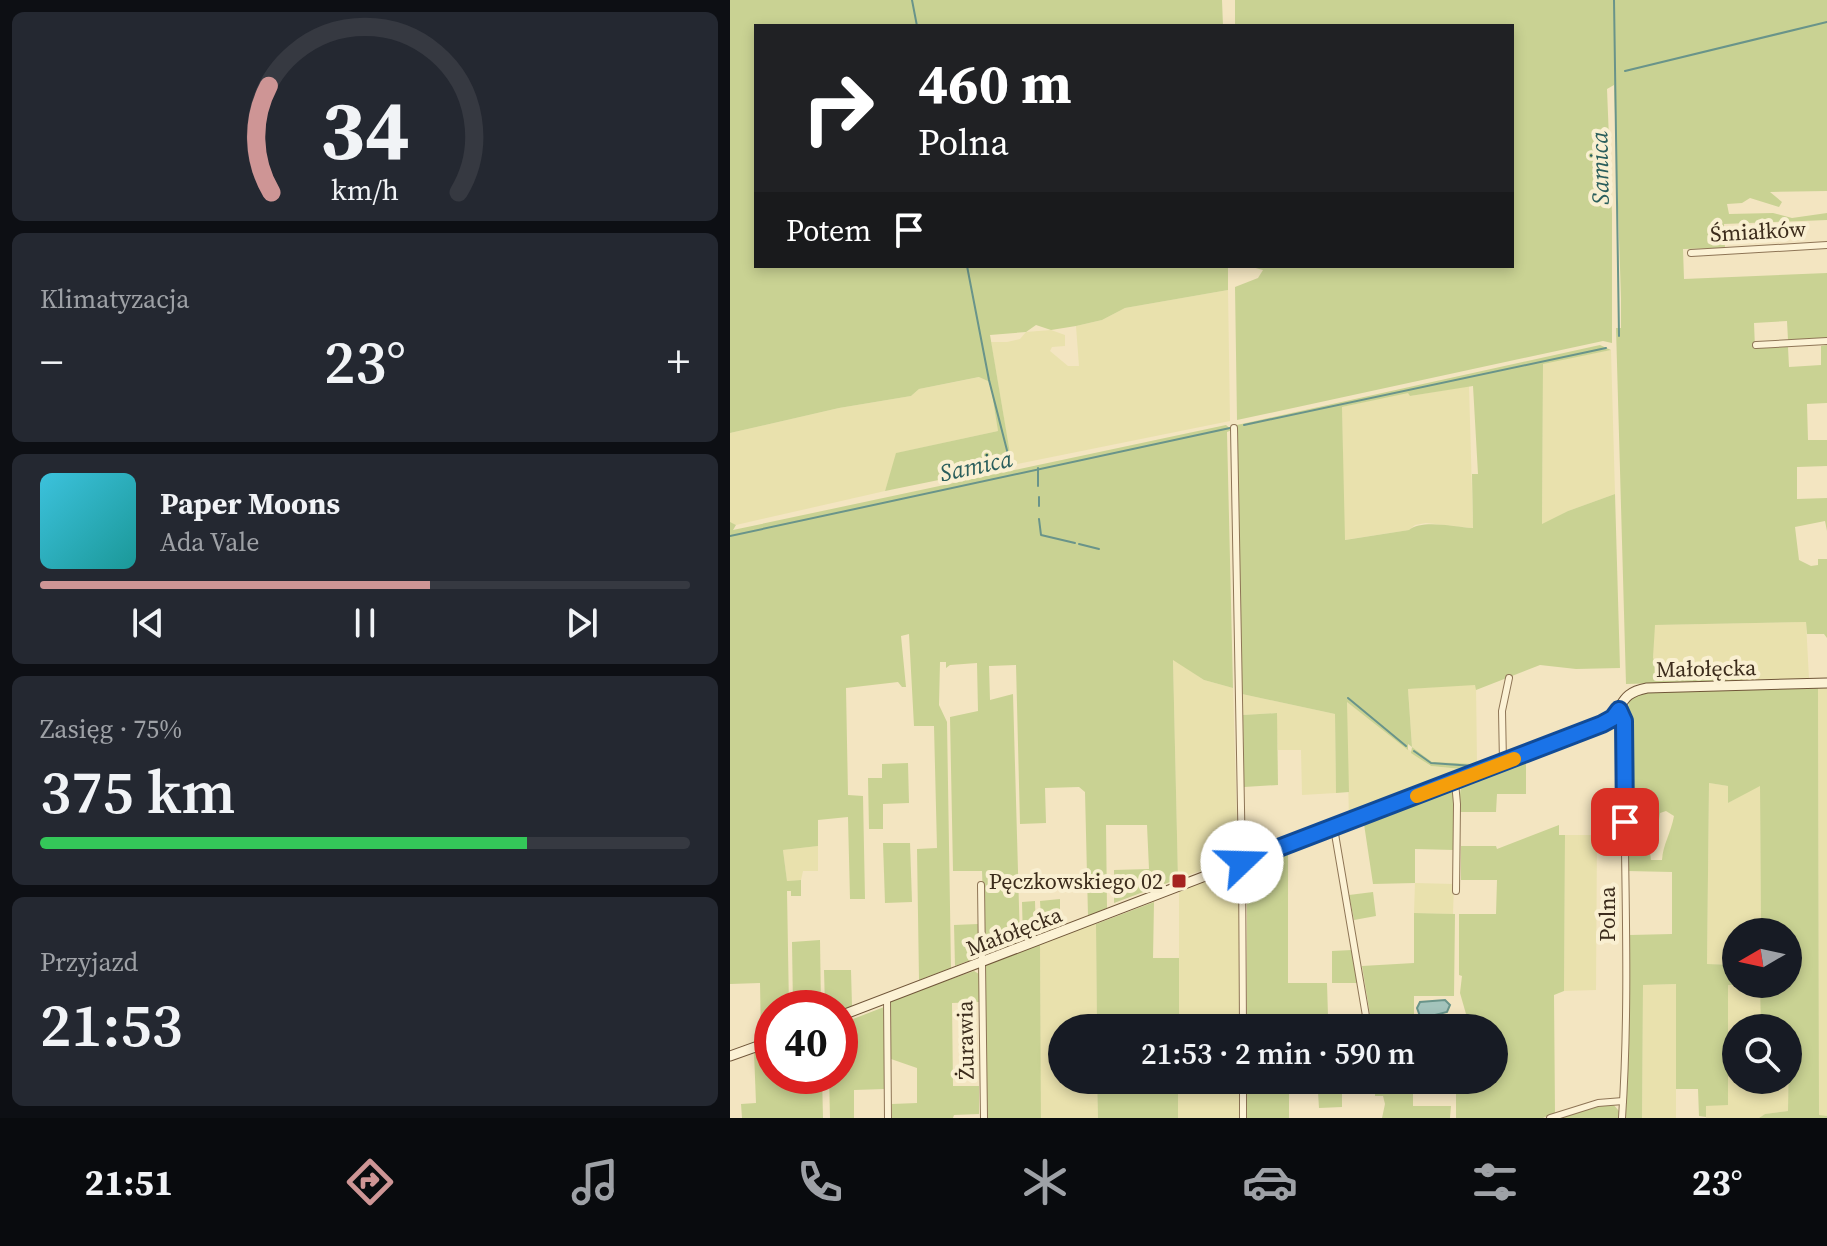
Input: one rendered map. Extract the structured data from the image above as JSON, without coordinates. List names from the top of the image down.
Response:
{
  "streets": {
    "street": [
      "Śmiałków",
      "Małołęcka",
      "Polna",
      "Żurawia"
    ]
  },
  "crossings": [
    ["Małołęcka", "Polna"],
    ["Małołęcka", "Żurawia"]
  ],
  "water": ["Samica"],
  "places": {
    "transit": ["Pęczkowskiego 02"]
  },
  "north": "left",
  "page": {
    "turn": ["460 m", "Polna"],
    "then": "Potem",
    "tile": [
      "Klimatyzacja",
      ["Zasięg · 75%", "375 km"],
      ["Przyjazd", "21:53"]
    ],
    "heat": ["−", "23°", "+"],
    "song": ["Paper Moons", "Ada Vale"],
    "limit": "40",
    "trip": "21:53 · 2 min · 590 m",
    "tabs": ["21:51", "23°"],
    "gauge": ["34", "km/h"]
  }
}
